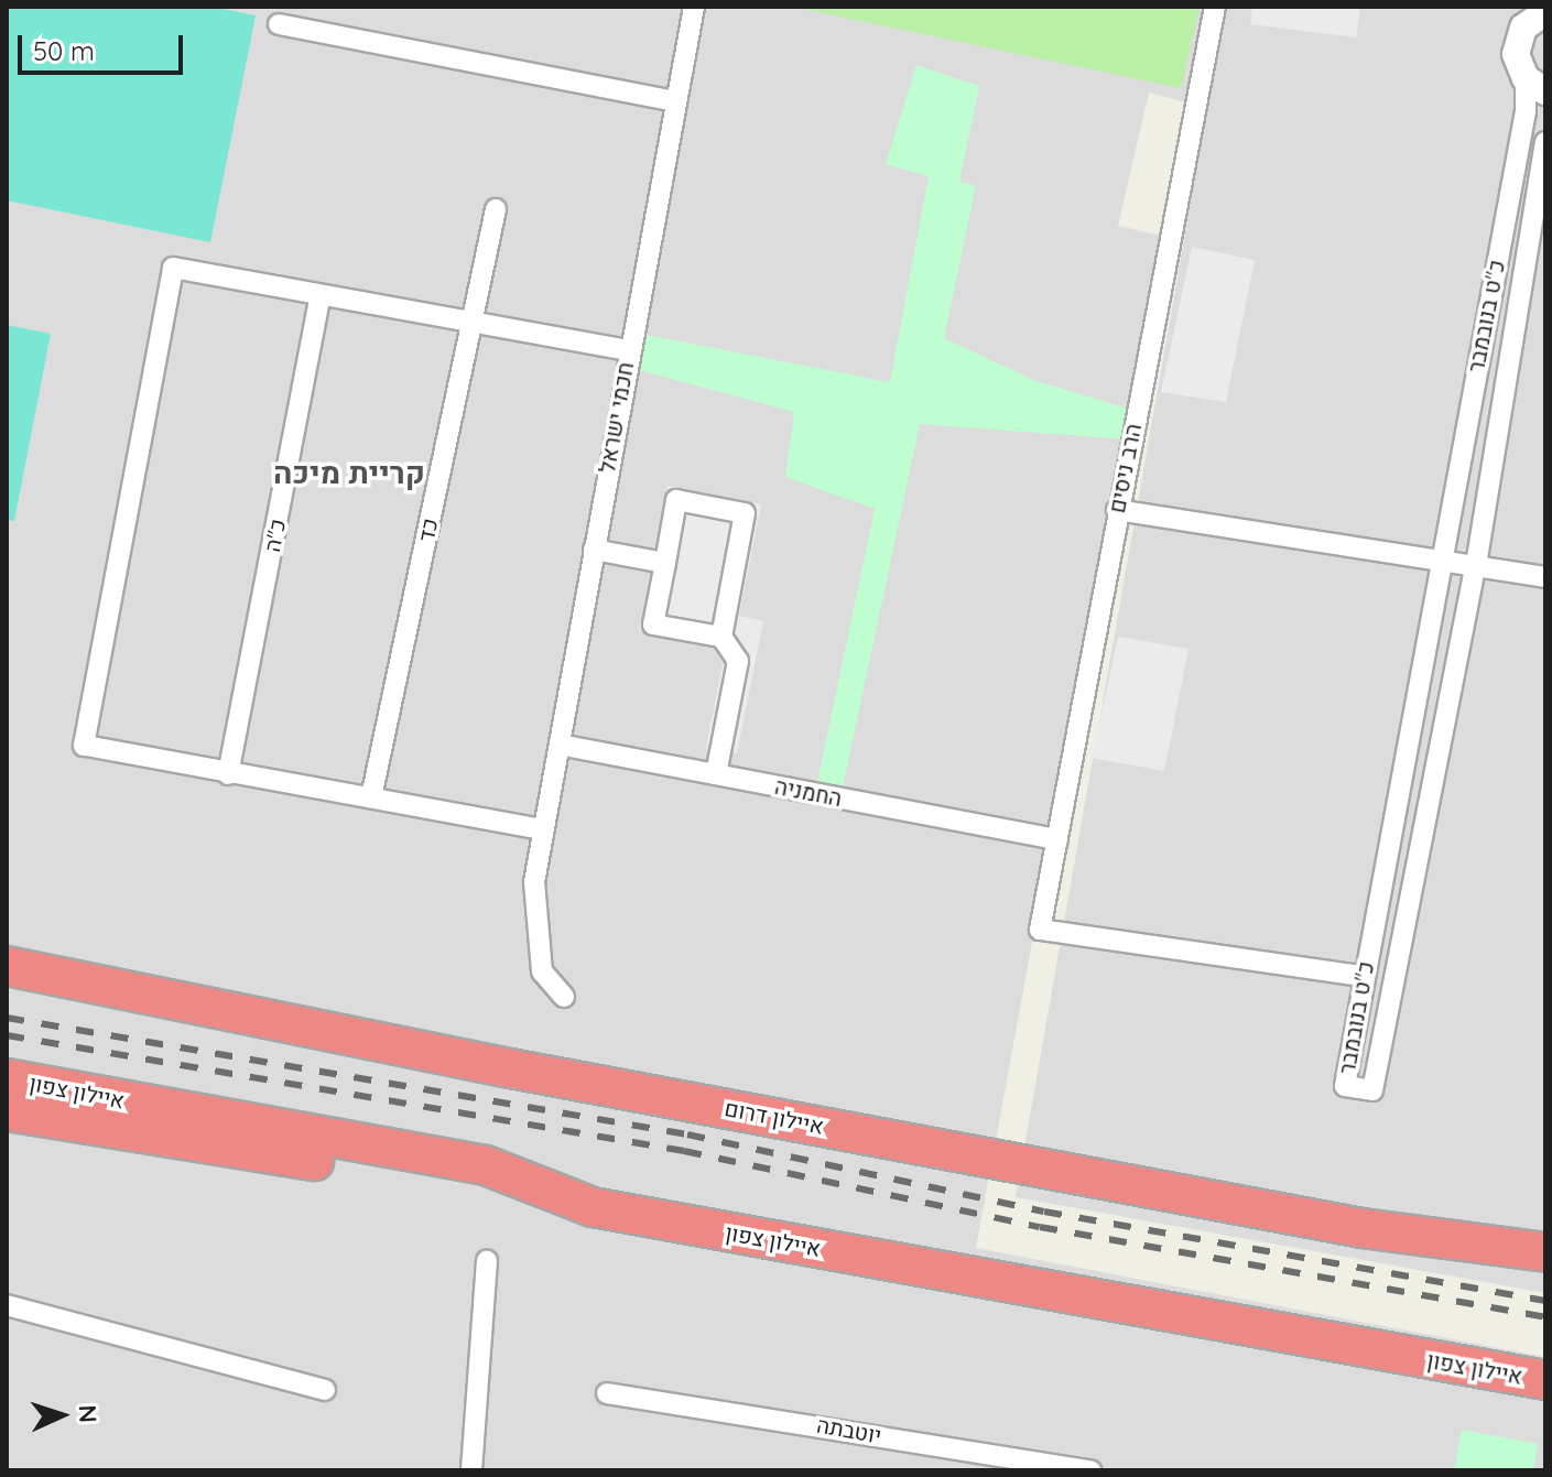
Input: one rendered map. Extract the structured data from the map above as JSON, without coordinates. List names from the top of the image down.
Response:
{
  "streets": {
    "highway": ["איילון צפון", "איילון דרום"],
    "street": [
      "כ\"ט בנובמבר",
      "חכמי ישראל",
      "הרב ניסים",
      "כד",
      "כ\"ה",
      "החמניה",
      "יוטבתה"
    ]
  },
  "crossings": [
    ["כ\"ט בנובמבר", "הרב ניסים"],
    ["חכמי ישראל", "החמניה"],
    ["הרב ניסים", "החמניה"]
  ],
  "districts": ["קריית מיכה"],
  "scale_bar": "50 m",
  "north": "right"
}
